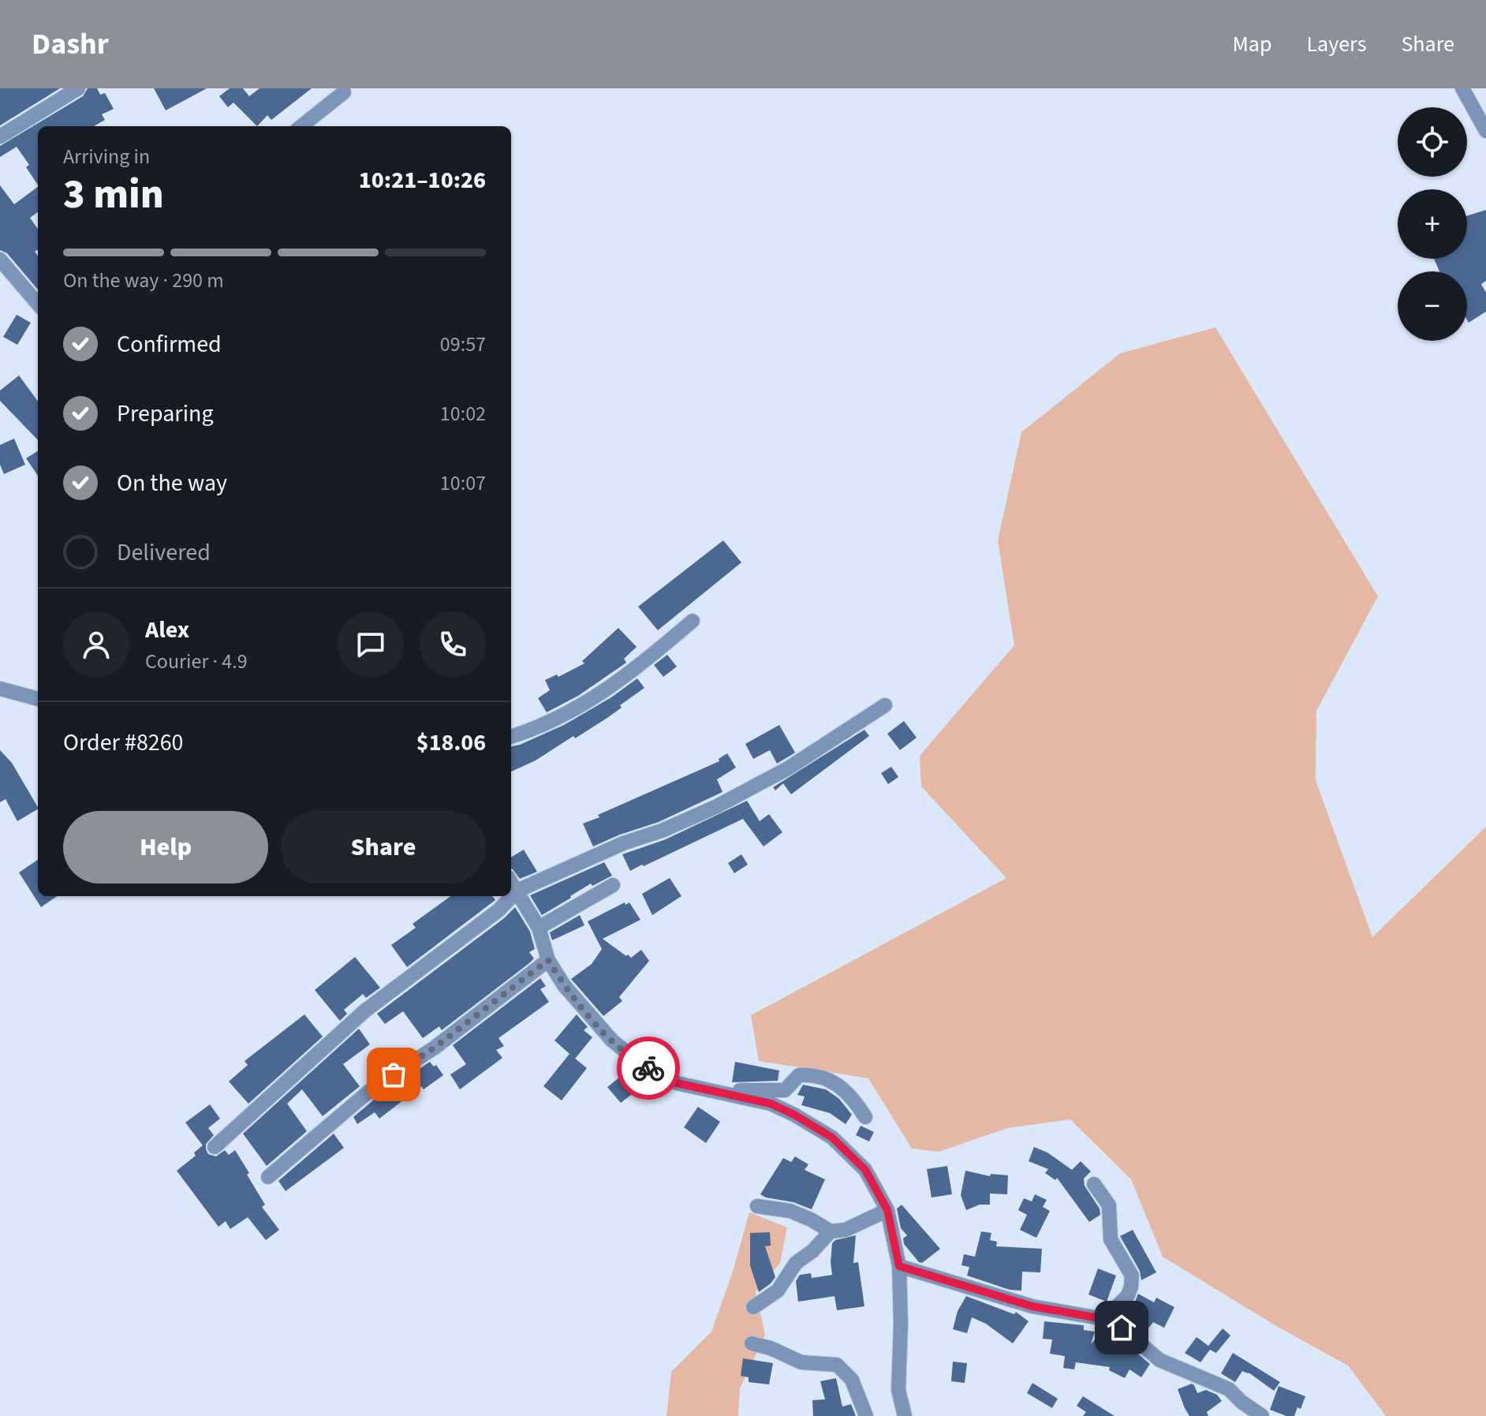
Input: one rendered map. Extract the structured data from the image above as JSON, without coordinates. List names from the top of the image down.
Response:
{
  "page": {
    "header": "Dashr",
    "nav": ["Map", "Layers", "Share"],
    "map_buttons": ["+", "−"],
    "heading": ["3 min", "Arriving in", "10:21–10:26"],
    "panel": [
      "Alex",
      "Courier · 4.9",
      "Order #8260",
      "$18.06"
    ],
    "bar": "On the way · 290 m",
    "list": [
      ["Confirmed", "09:57"],
      ["Preparing", "10:02"],
      ["On the way", "10:07"],
      "Delivered"
    ],
    "buttons": ["Help", "Share"]
  }
}
